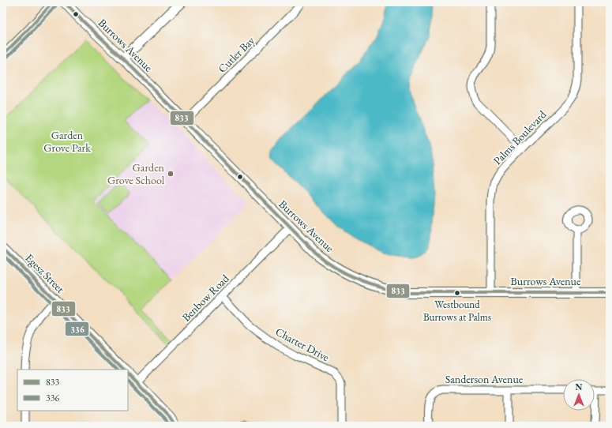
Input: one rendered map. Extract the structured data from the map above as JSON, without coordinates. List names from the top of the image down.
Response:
{
  "streets": {
    "street": [
      "Burrows Avenue",
      "Cutler Bay",
      "Palms Boulevard",
      "Egesz Street",
      "Benbow Road",
      "Charter Drive",
      "Sanderson Avenue"
    ]
  },
  "crossings": [
    ["Burrows Avenue", "Cutler Bay"],
    ["Burrows Avenue", "Palms Boulevard"],
    ["Burrows Avenue", "Benbow Road"],
    ["Benbow Road", "Charter Drive"]
  ],
  "parks": ["Garden Grove Park"],
  "places": ["Garden Grove School", "Westbound Burrows at Palms"],
  "lines": ["transit line 833", "transit line 336"],
  "legend": ["833", "336"],
  "north": "top"
}
